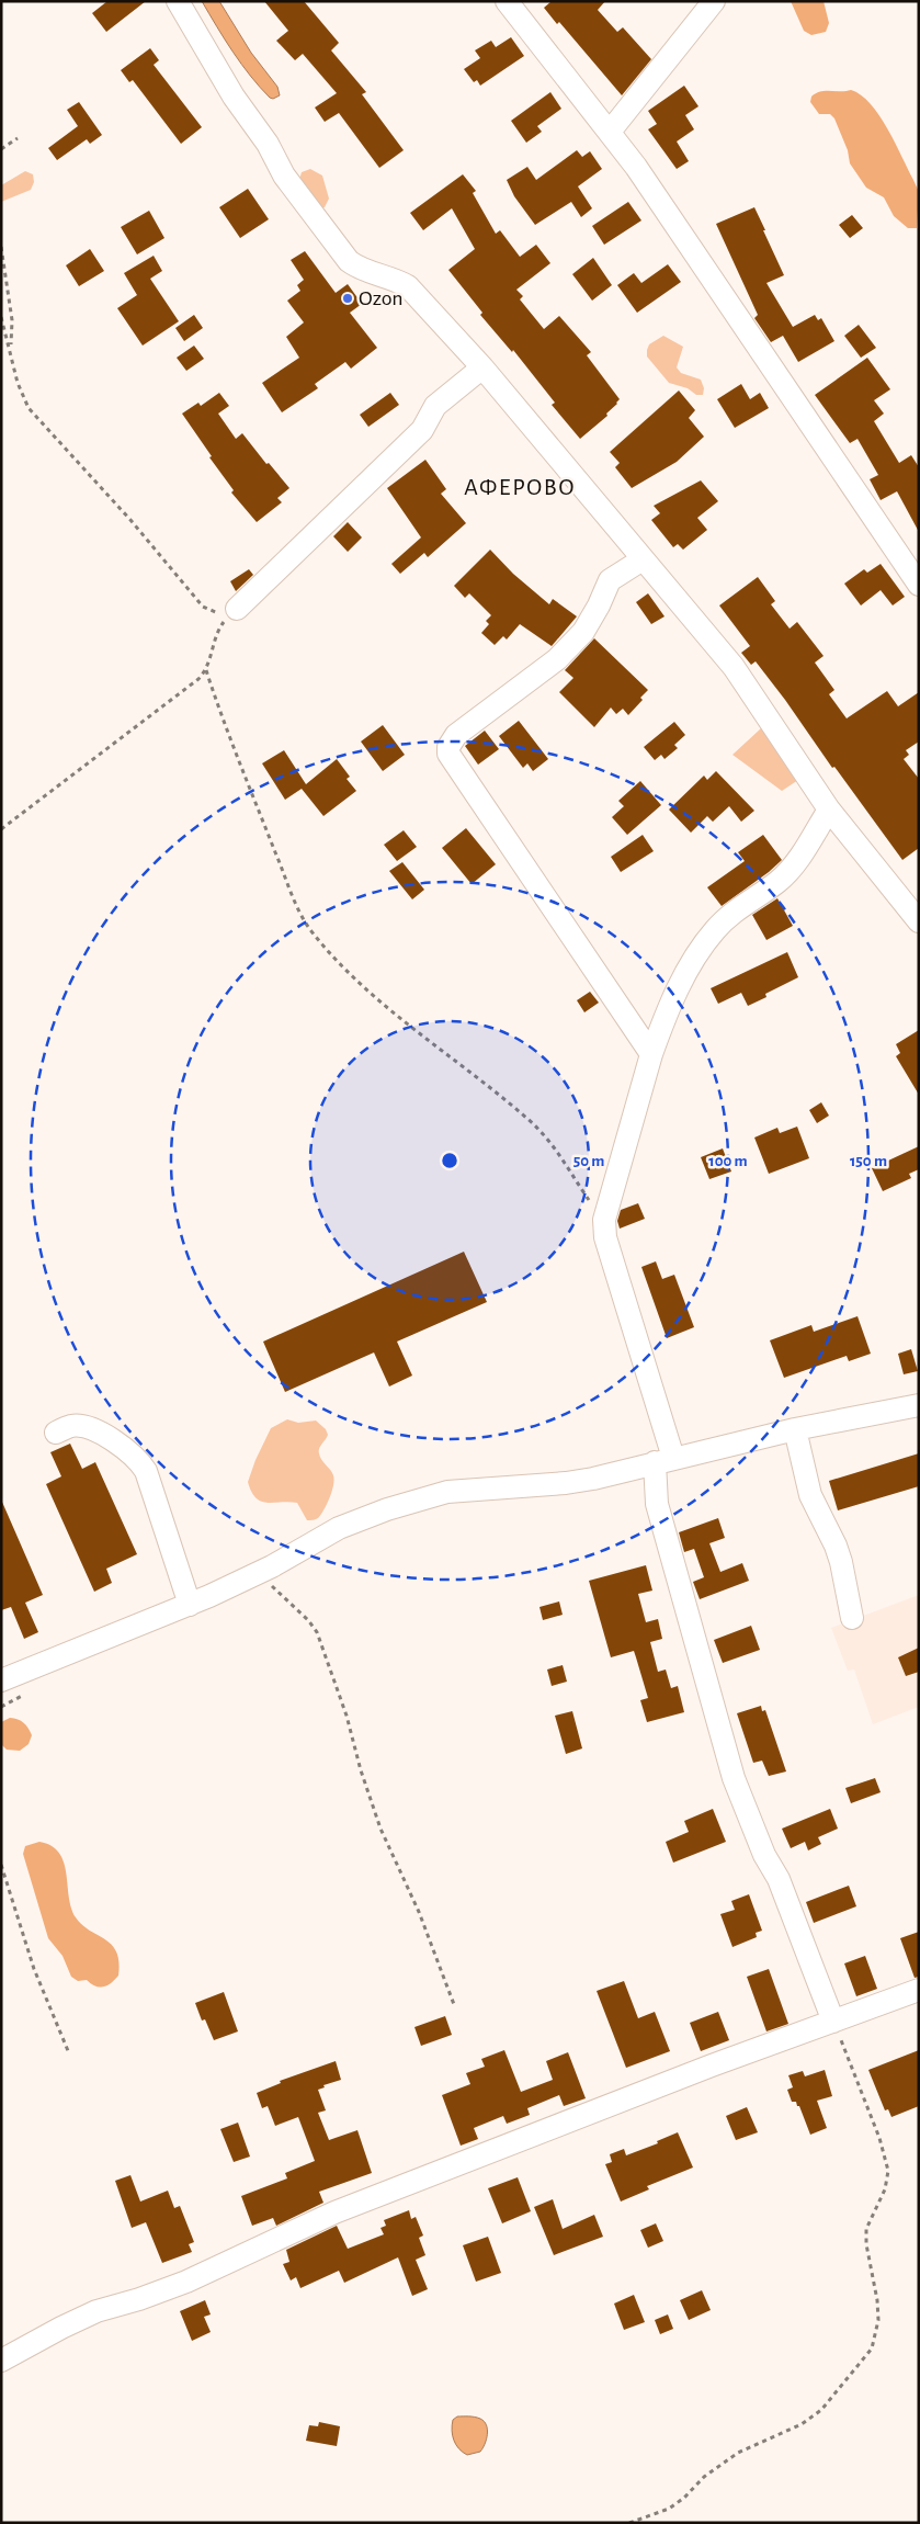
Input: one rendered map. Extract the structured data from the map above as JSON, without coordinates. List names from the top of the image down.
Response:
{
  "districts": ["АФЕРОВО"],
  "places": ["Ozon"],
  "rings": ["50 m", "100 m", "150 m"]
}
